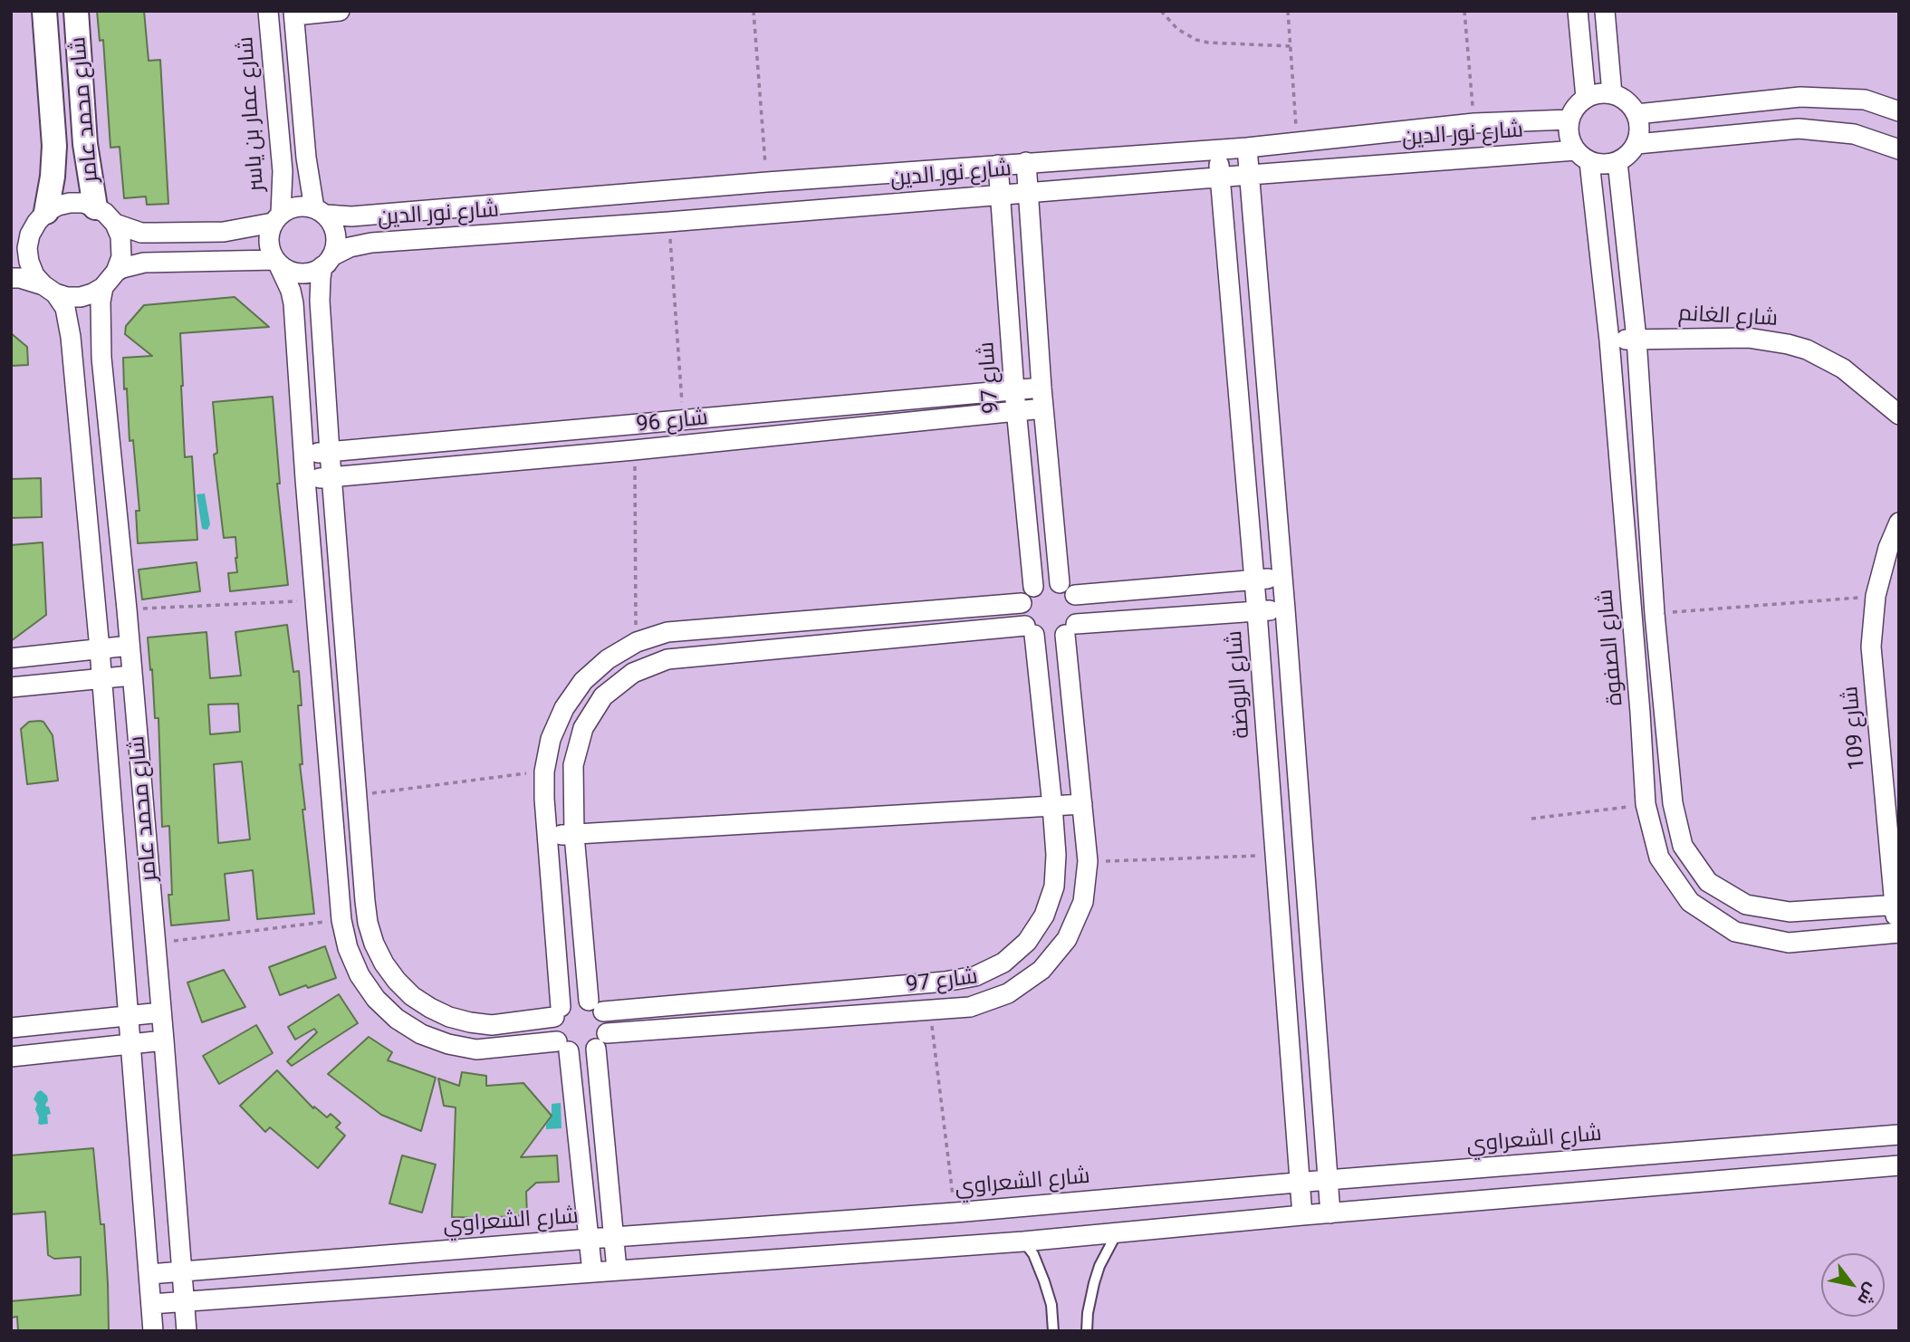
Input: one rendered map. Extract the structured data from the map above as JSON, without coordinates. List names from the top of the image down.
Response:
{
  "streets": {
    "street": [
      "شارع محمد عامر",
      "شارع عمار بن ياسر",
      "شارع نور الدين",
      "شارع الغانم",
      "شارع 97",
      "شارع 96",
      "شارع الصفوة",
      "شارع الروضة",
      "شارع 109",
      "شارع الشعراوي"
    ]
  },
  "crossings": [
    ["شارع محمد عامر", "شارع نور الدين"],
    ["شارع محمد عامر", "شارع الشعراوي"],
    ["شارع عمار بن ياسر", "شارع نور الدين"],
    ["شارع عمار بن ياسر", "شارع 97"],
    ["شارع عمار بن ياسر", "شارع 96"],
    ["شارع نور الدين", "شارع 97"],
    ["شارع نور الدين", "شارع الصفوة"],
    ["شارع نور الدين", "شارع الروضة"],
    ["شارع الغانم", "شارع الصفوة"],
    ["شارع 97", "شارع 96"],
    ["شارع الصفوة", "شارع 109"],
    ["شارع الروضة", "شارع الشعراوي"]
  ],
  "north": "bottom right"
}
